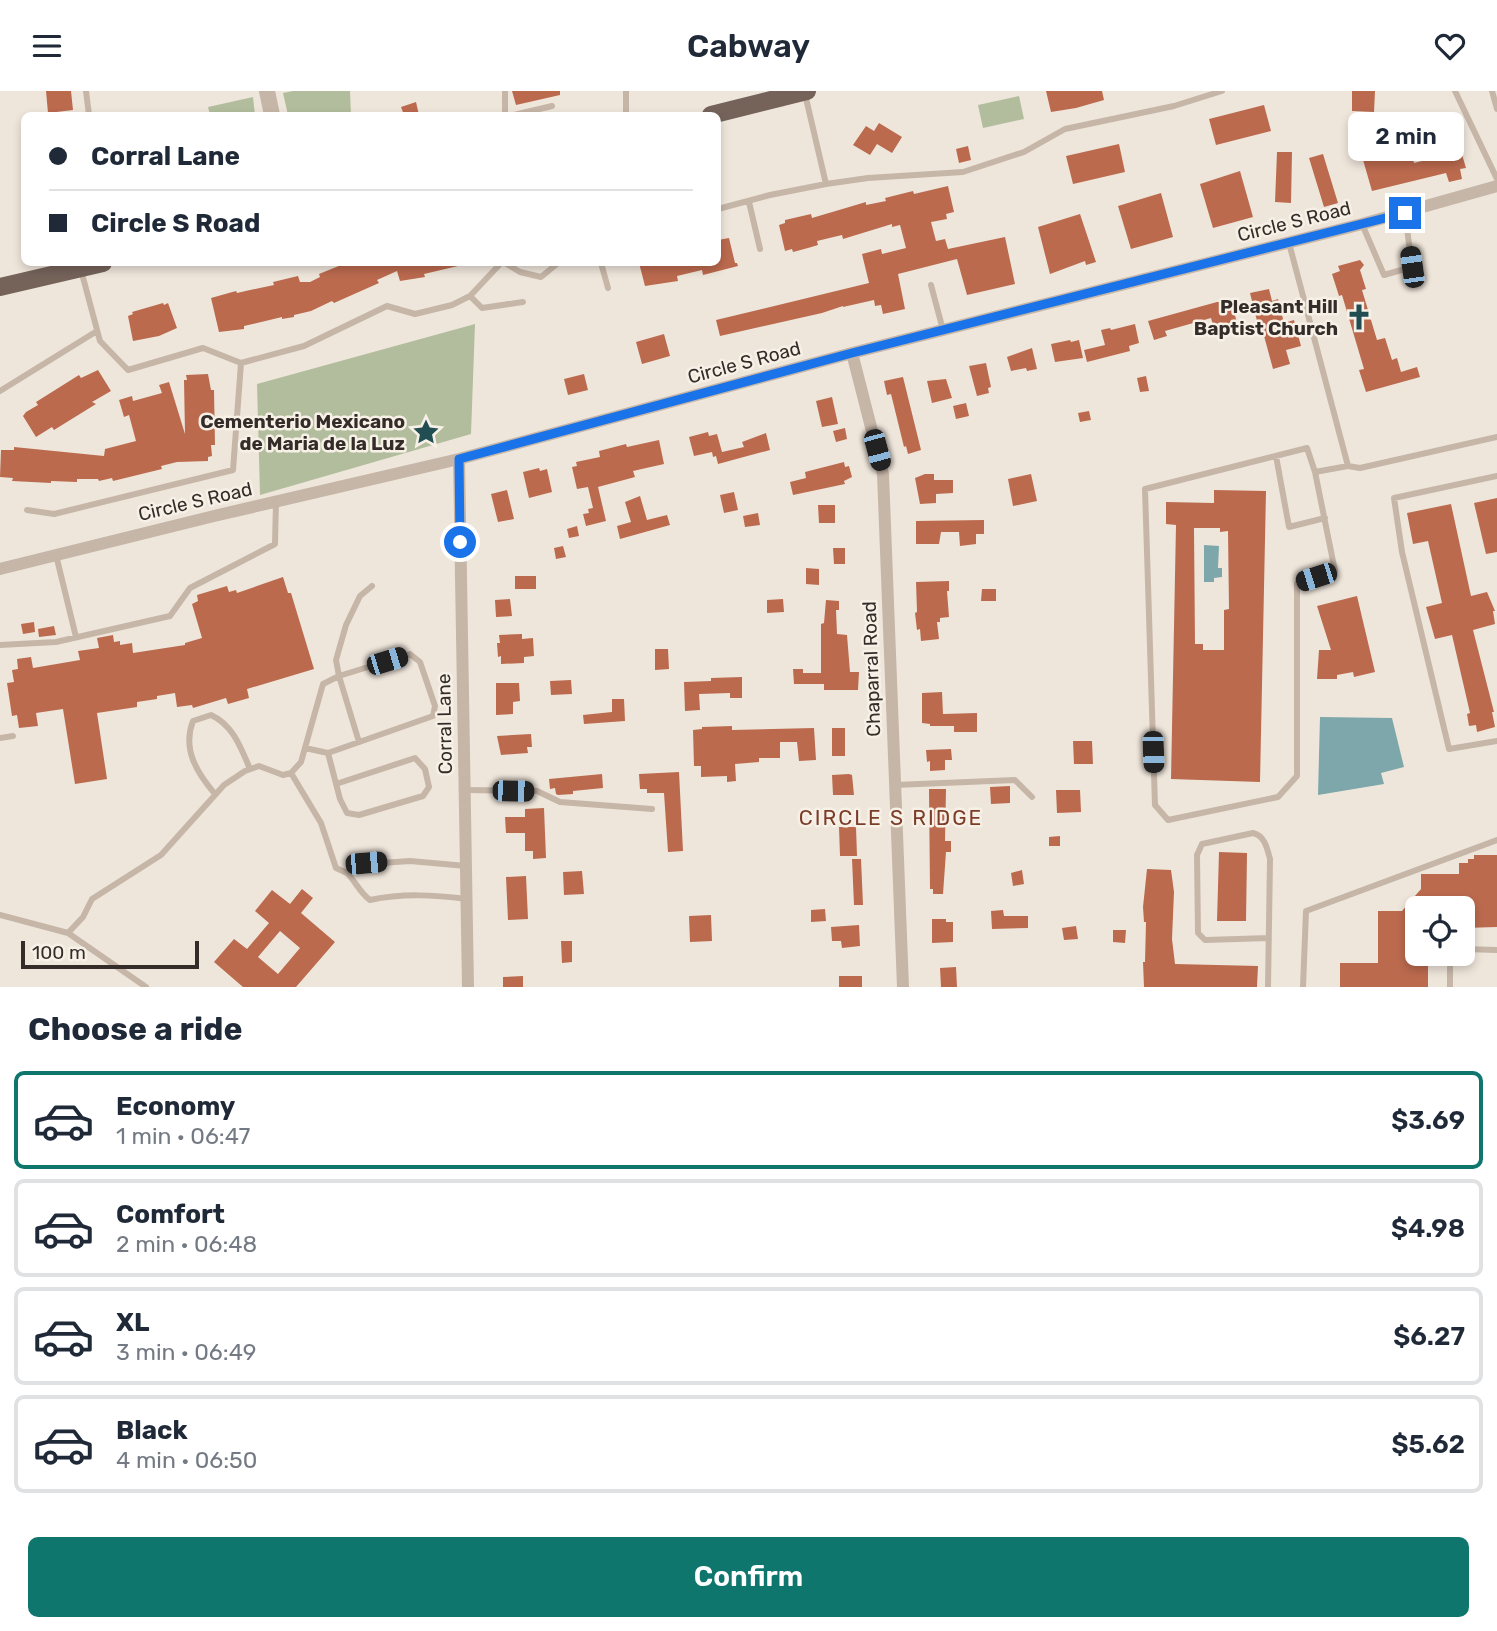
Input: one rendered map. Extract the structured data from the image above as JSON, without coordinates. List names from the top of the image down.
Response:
{
  "streets": {
    "street": ["Circle S Road", "Chaparral Road", "Corral Lane"]
  },
  "crossings": [
    ["Circle S Road", "Chaparral Road"],
    ["Circle S Road", "Corral Lane"]
  ],
  "districts": ["CIRCLE S RIDGE"],
  "places": {
    "church": ["Pleasant Hill Baptist Church"],
    "place": ["Cementerio Mexicano de Maria de la Luz"]
  },
  "scale_bar": "100 m",
  "page": {
    "header": "Cabway",
    "bubble": "2 min",
    "banner": ["Corral Lane", "Circle S Road"],
    "scale": "100 m",
    "heading": "Choose a ride",
    "list": [
      {
        "name": "Economy",
        "note": "1 min · 06:47",
        "value": "$3.69"
      },
      {
        "name": "Comfort",
        "note": "2 min · 06:48",
        "value": "$4.98"
      },
      {
        "name": "XL",
        "note": "3 min · 06:49",
        "value": "$6.27"
      },
      {
        "name": "Black",
        "note": "4 min · 06:50",
        "value": "$5.62"
      }
    ],
    "buttons": "Confirm"
  }
}
